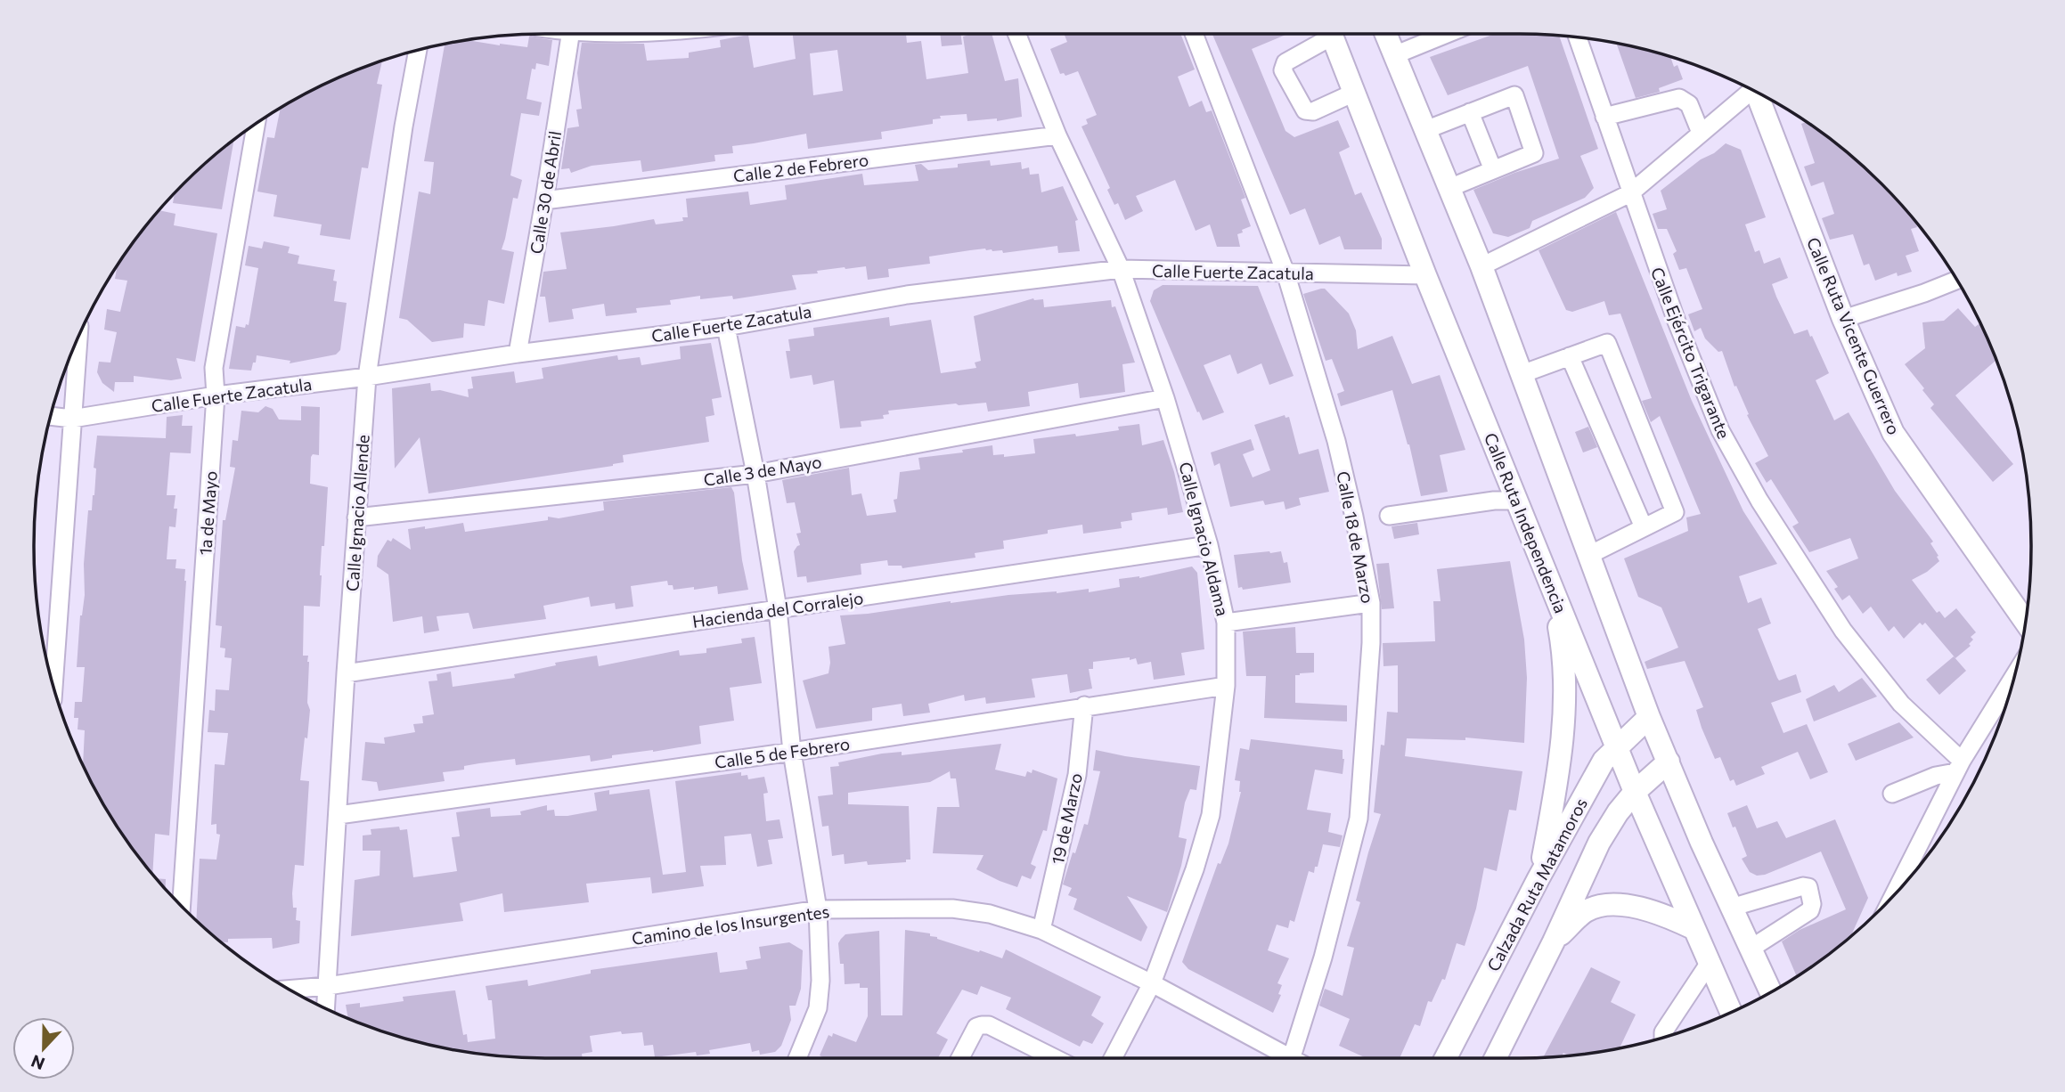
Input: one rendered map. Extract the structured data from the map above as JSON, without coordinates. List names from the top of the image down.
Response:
{
  "streets": {
    "main road": ["Calle Ruta Vicente Guerrero", "Calle Ruta Independencia", "Calzada Ruta Matamoros"],
    "street": [
      "Calle 2 de Febrero",
      "Calle 30 de Abril",
      "Calle Fuerte Zacatula",
      "Calle Ejército Trigarante",
      "Calle 3 de Mayo",
      "1a de Mayo",
      "Calle Ignacio Allende",
      "Calle 18 de Marzo",
      "Calle Ignacio Aldama",
      "Hacienda del Corralejo",
      "Calle 5 de Febrero",
      "19 de Marzo",
      "Camino de los Insurgentes"
    ]
  },
  "crossings": [
    ["Calle 2 de Febrero", "Calle 30 de Abril"],
    ["Calle 2 de Febrero", "Calle Ignacio Aldama"],
    ["Calle 30 de Abril", "Calle Fuerte Zacatula"],
    ["Calle Fuerte Zacatula", "1a de Mayo"],
    ["Calle Fuerte Zacatula", "Calle Ignacio Allende"],
    ["Calle Fuerte Zacatula", "Calle Ruta Independencia"],
    ["Calle Fuerte Zacatula", "Calle 18 de Marzo"],
    ["Calle Fuerte Zacatula", "Calle Ignacio Aldama"],
    ["Calle 3 de Mayo", "Calle Ignacio Allende"],
    ["Calle 3 de Mayo", "Calle Ignacio Aldama"],
    ["Calle Ignacio Allende", "Hacienda del Corralejo"],
    ["Calle Ignacio Allende", "Calle 5 de Febrero"],
    ["Calle Ignacio Allende", "Camino de los Insurgentes"],
    ["Calle Ruta Independencia", "Calzada Ruta Matamoros"],
    ["Calle Ignacio Aldama", "Hacienda del Corralejo"],
    ["Calle Ignacio Aldama", "Calle 5 de Febrero"],
    ["Calle Ignacio Aldama", "Camino de los Insurgentes"],
    ["Calle 5 de Febrero", "19 de Marzo"],
    ["19 de Marzo", "Camino de los Insurgentes"]
  ],
  "north": "bottom"
}
